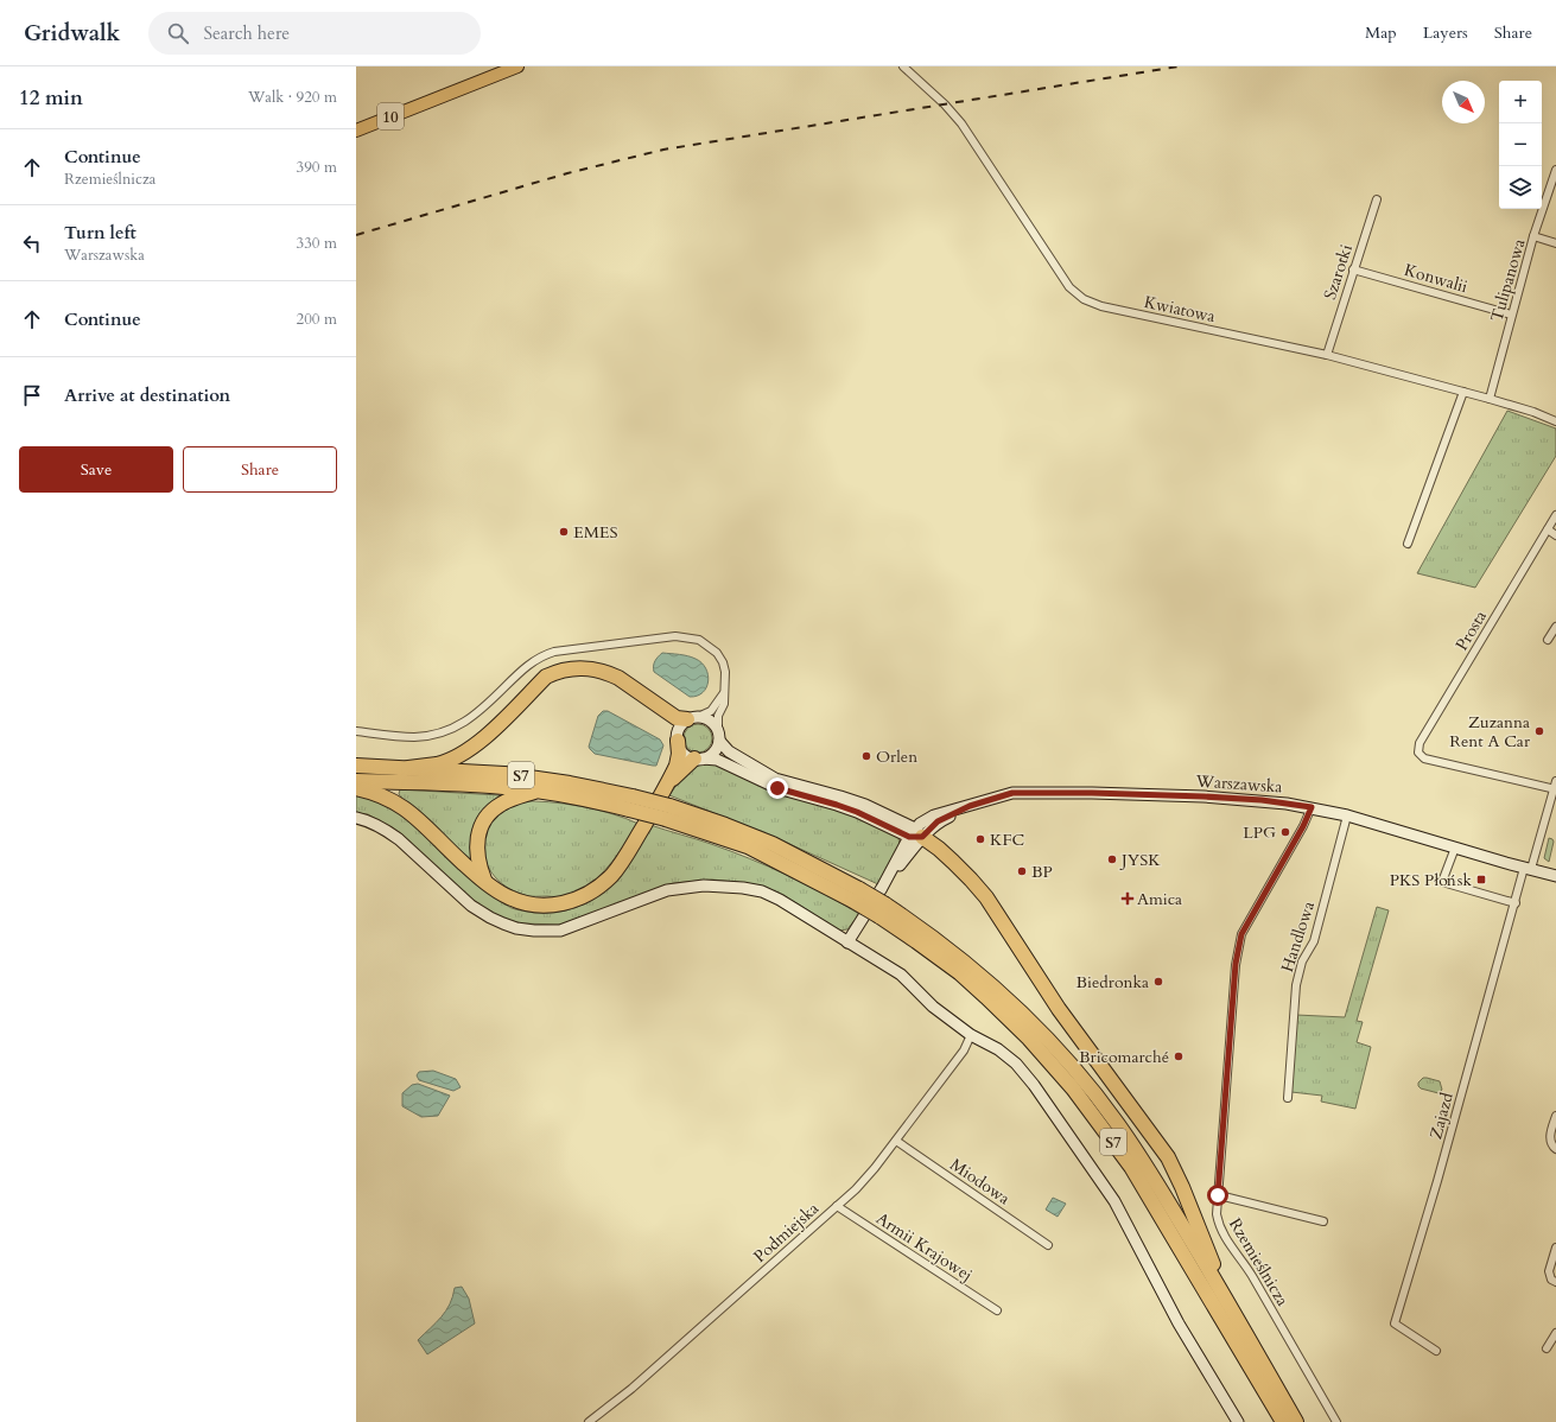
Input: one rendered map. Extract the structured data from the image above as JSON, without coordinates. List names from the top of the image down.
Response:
{
  "streets": {
    "highway": ["S7"],
    "main road": ["10"],
    "street": [
      "Szarotki",
      "Konwalii",
      "Tulipanowa",
      "Kwiatowa",
      "Prosta",
      "Warszawska",
      "Handlowa",
      "Zajazd",
      "Miodowa",
      "Podmiejska",
      "Armii Krajowej",
      "Rzemieślnicza"
    ]
  },
  "crossings": [
    ["Szarotki", "Konwalii"],
    ["Szarotki", "Kwiatowa"],
    ["Konwalii", "Tulipanowa"],
    ["Tulipanowa", "Kwiatowa"],
    ["Prosta", "Zajazd"],
    ["Warszawska", "Handlowa"],
    ["Warszawska", "Zajazd"],
    ["Warszawska", "Rzemieślnicza"],
    ["Miodowa", "Podmiejska"],
    ["Podmiejska", "Armii Krajowej"]
  ],
  "places": {
    "other": [
      "EMES",
      "Zuzanna Rent A Car",
      "Orlen",
      "LPG",
      "KFC",
      "JYSK",
      "BP",
      "Biedronka",
      "Bricomarché"
    ],
    "transit": ["PKS Płońsk"],
    "health": ["Amica"]
  },
  "north": "bottom right",
  "page": {
    "header": "Gridwalk",
    "search": "Search here",
    "nav": ["Map", "Layers", "Share"],
    "heading": ["12 min", "Walk · 920 m"],
    "map_buttons": ["+", "−"],
    "list": [
      ["Continue", "Rzemieślnicza", "390 m"],
      ["Turn left", "Warszawska", "330 m"],
      ["Continue", "200 m"],
      "Arrive at destination"
    ],
    "buttons": ["Save", "Share"]
  }
}
